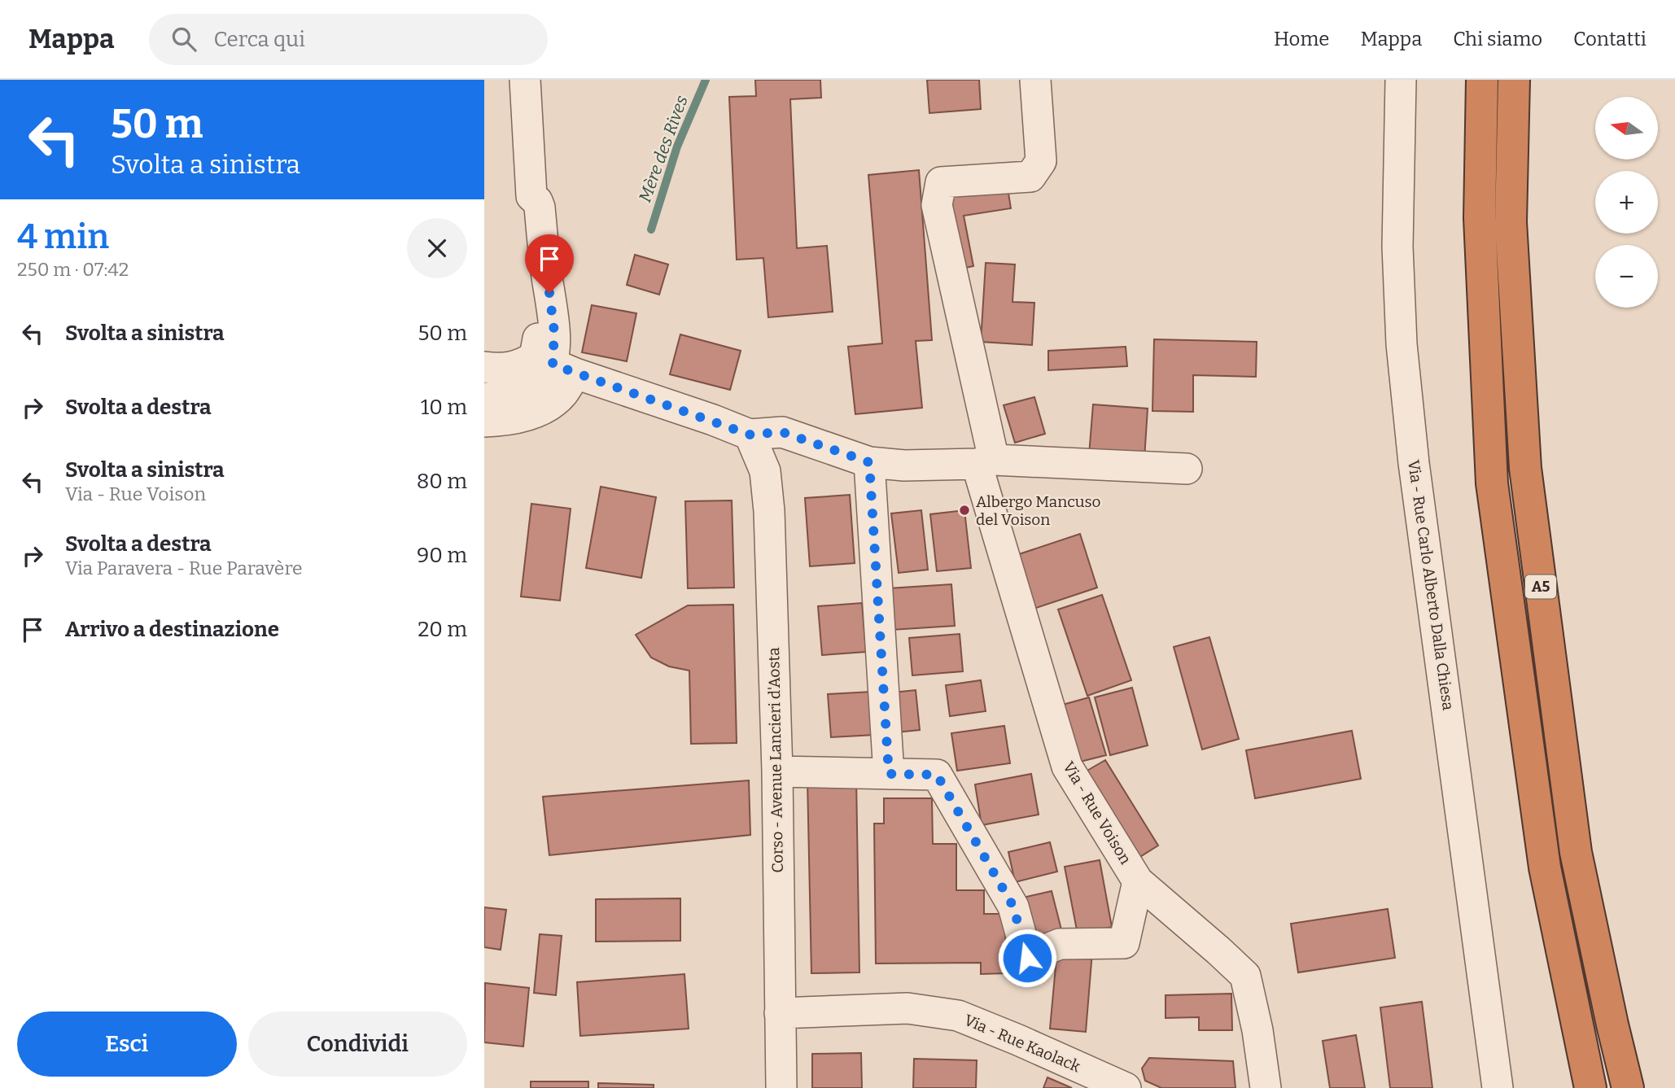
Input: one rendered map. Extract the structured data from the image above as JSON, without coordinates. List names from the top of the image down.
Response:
{
  "streets": {
    "highway": ["A5"],
    "street": [
      "Via - Rue Carlo Alberto Dalla Chiesa",
      "Corso - Avenue Lancieri d'Aosta",
      "Via - Rue Voison",
      "Via - Rue Kaolack"
    ]
  },
  "crossings": [
    ["Corso - Avenue Lancieri d'Aosta", "Via - Rue Kaolack"]
  ],
  "water": ["Mère des Rives"],
  "places": ["Albergo Mancuso del Voison"],
  "north": "left",
  "page": {
    "header": "Mappa",
    "search": "Cerca qui",
    "nav": [
      "Home",
      "Mappa",
      "Chi siamo",
      "Contatti"
    ],
    "turn": ["50 m", "Svolta a sinistra"],
    "map_buttons": ["+", "−"],
    "heading": ["4 min", "250 m · 07:42"],
    "list": [
      {
        "name": "Svolta a sinistra",
        "value": "50 m"
      },
      {
        "name": "Svolta a destra",
        "value": "10 m"
      },
      {
        "name": "Svolta a sinistra",
        "note": "Via - Rue Voison",
        "value": "80 m"
      },
      {
        "name": "Svolta a destra",
        "note": "Via Paravera - Rue Paravère",
        "value": "90 m"
      },
      {
        "name": "Arrivo a destinazione",
        "value": "20 m"
      }
    ],
    "buttons": ["Esci", "Condividi"]
  }
}
